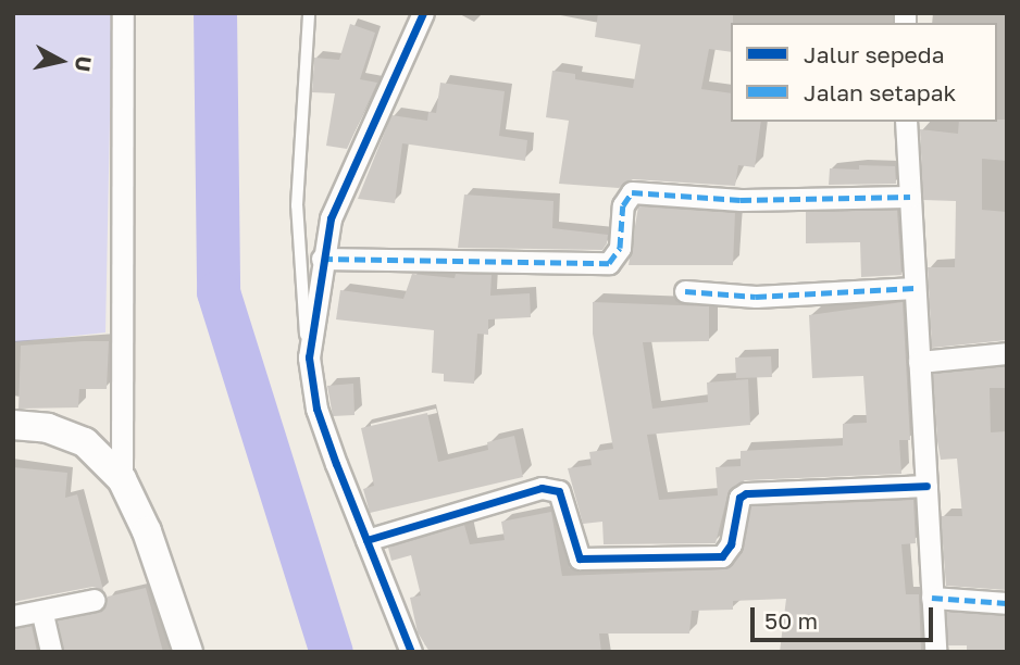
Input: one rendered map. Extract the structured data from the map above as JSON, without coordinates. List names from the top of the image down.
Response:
{
  "legend": ["Jalur sepeda", "Jalan setapak"],
  "scale_bar": "50 m",
  "north": "right"
}
